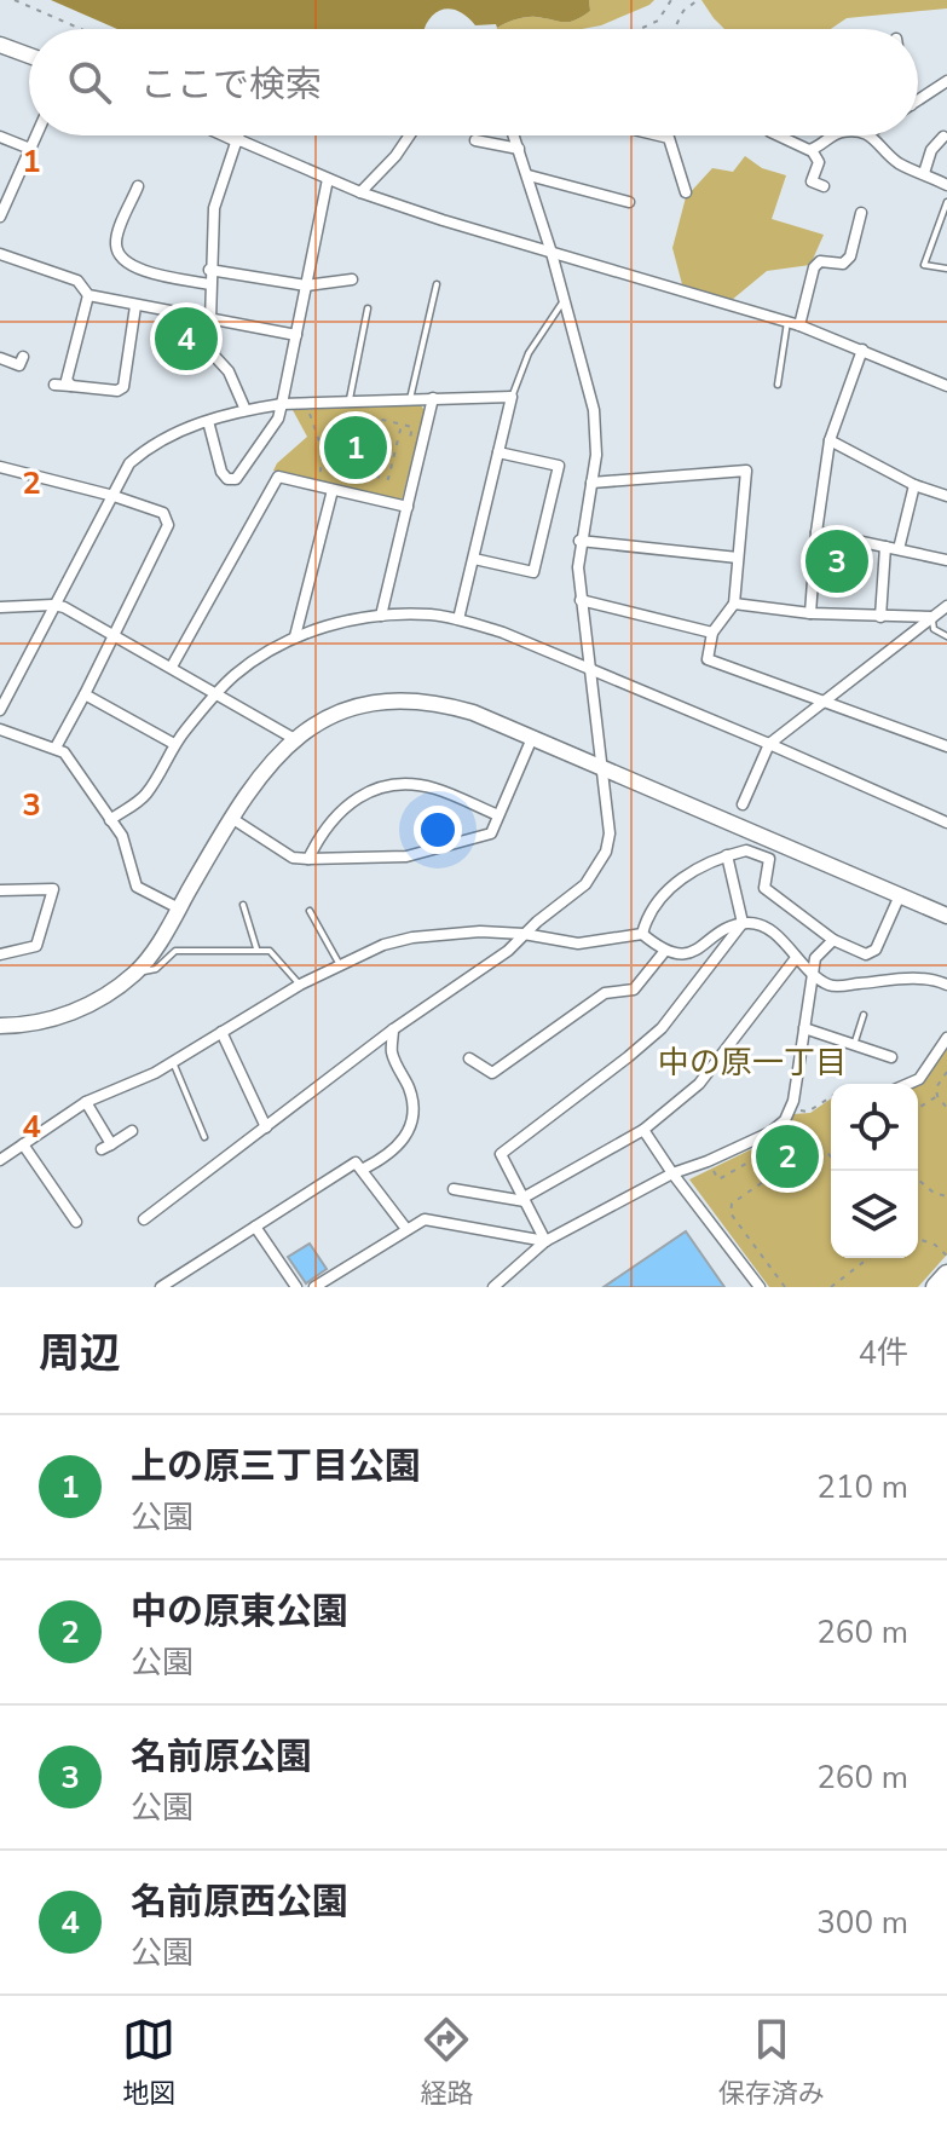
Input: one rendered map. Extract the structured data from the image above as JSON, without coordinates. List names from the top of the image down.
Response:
{
  "districts": ["中の原一丁目"],
  "page": {
    "search": "ここで検索",
    "pins": [
      "4",
      "1",
      "3",
      "2"
    ],
    "heading": ["周辺", "4件"],
    "list": [
      {
        "mark": "1",
        "name": "上の原三丁目公園",
        "note": "公園",
        "value": "210 m"
      },
      {
        "mark": "2",
        "name": "中の原東公園",
        "note": "公園",
        "value": "260 m"
      },
      {
        "mark": "3",
        "name": "名前原公園",
        "note": "公園",
        "value": "260 m"
      },
      {
        "mark": "4",
        "name": "名前原西公園",
        "note": "公園",
        "value": "300 m"
      }
    ],
    "nav": ["地図", "経路", "保存済み"]
  },
  "grid": {
    "rows": [
      "1",
      "2",
      "3",
      "4"
    ]
  }
}
